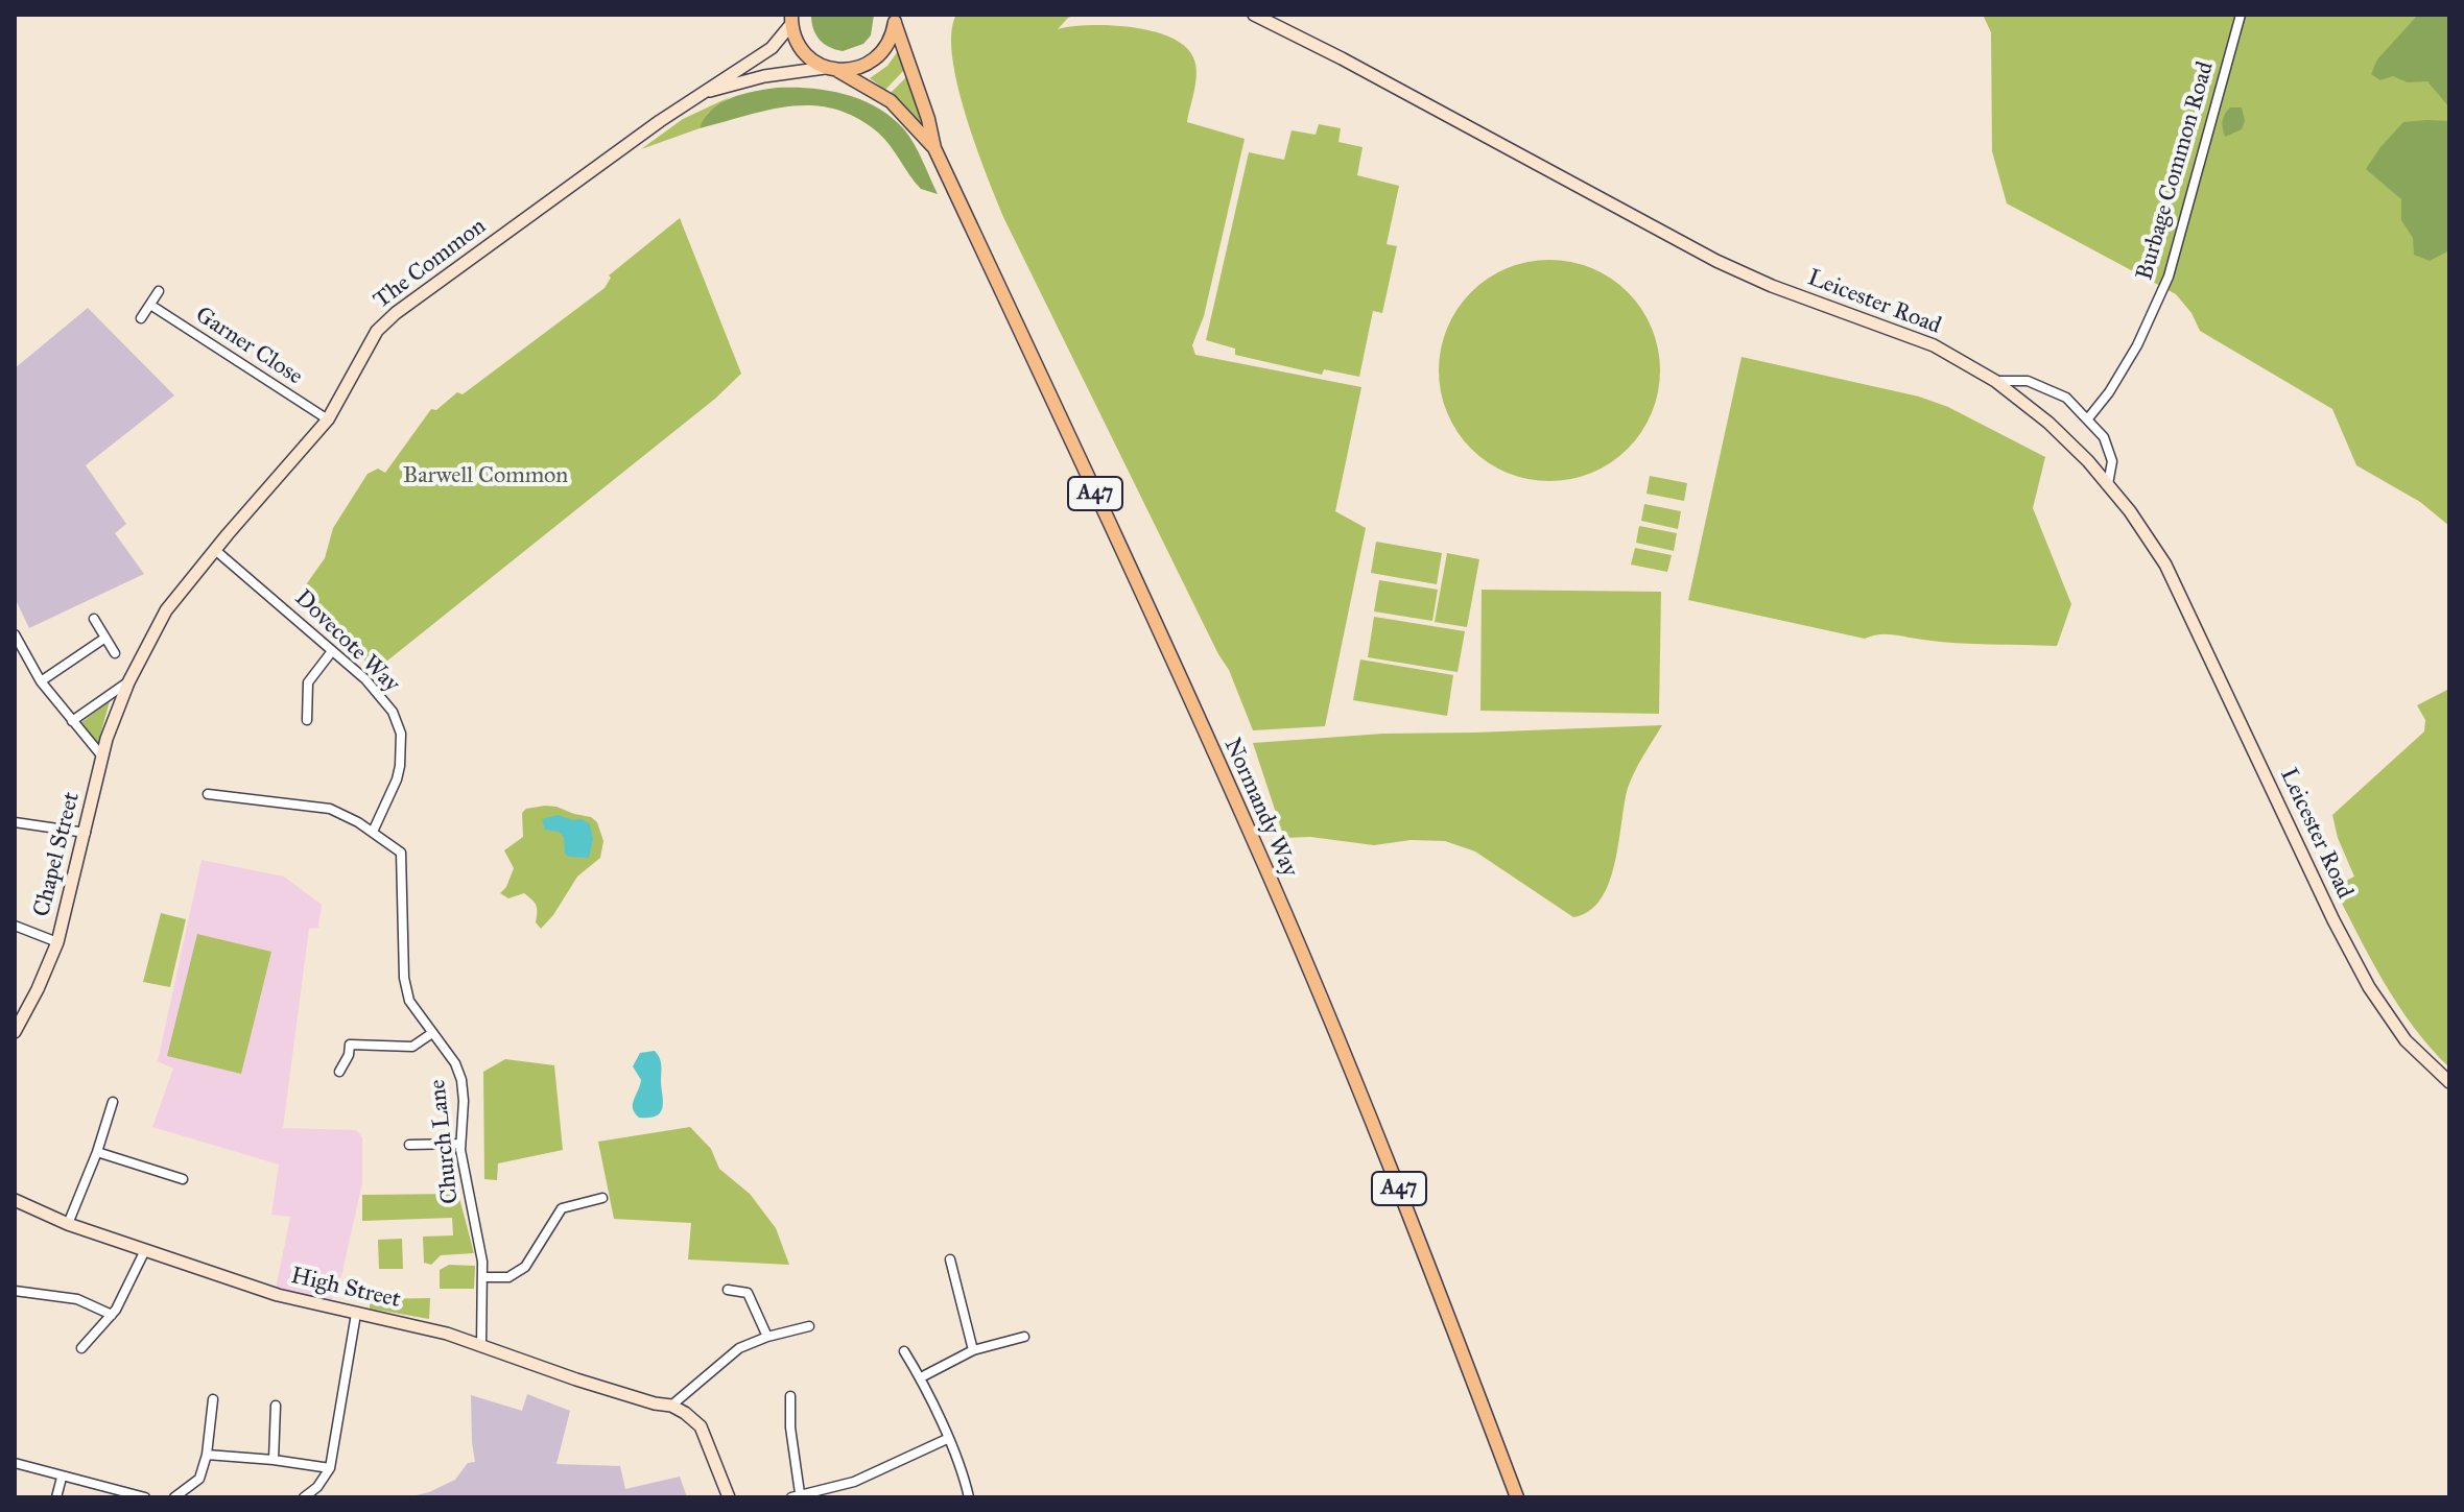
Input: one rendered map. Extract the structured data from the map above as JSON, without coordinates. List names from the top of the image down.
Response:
{
  "streets": {
    "main road": ["A47", "Normandy Way"],
    "street": [
      "Burbage Common Road",
      "The Common",
      "Leicester Road",
      "Garner Close",
      "Dovecote Way",
      "Chapel Street",
      "Church Lane",
      "High Street"
    ]
  },
  "crossings": [
    ["The Common", "Garner Close"],
    ["The Common", "Dovecote Way"],
    ["The Common", "Normandy Way"],
    ["The Common", "Chapel Street"],
    ["Dovecote Way", "Church Lane"],
    ["Church Lane", "High Street"]
  ],
  "parks": ["Barwell Common"]
}
